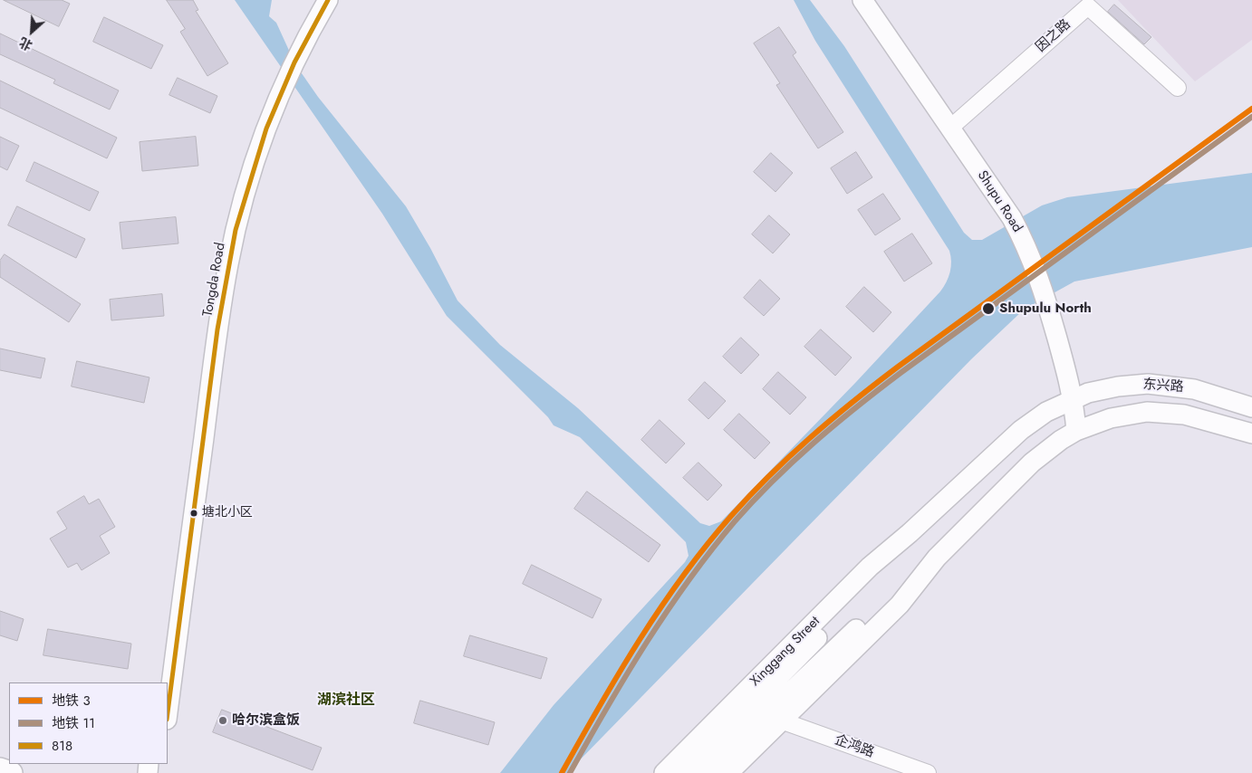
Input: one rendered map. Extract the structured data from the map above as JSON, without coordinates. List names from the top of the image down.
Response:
{
  "streets": {
    "main road": [
      "Shupu Road",
      "Tongda Road",
      "东兴路",
      "Xinggang Street"
    ],
    "street": ["因之路", "企鸿路"]
  },
  "crossings": [
    ["因之路", "Shupu Road"],
    ["Shupu Road", "东兴路"],
    ["Shupu Road", "Xinggang Street"],
    ["东兴路", "Xinggang Street"]
  ],
  "districts": ["湖滨社区"],
  "places": ["Shupulu North", "塘北小区", "哈尔滨盒饭"],
  "lines": ["transit line 818", "metro line 3", "metro line 11"],
  "legend": ["地铁 3", "地铁 11", "818"],
  "north": "bottom left"
}
